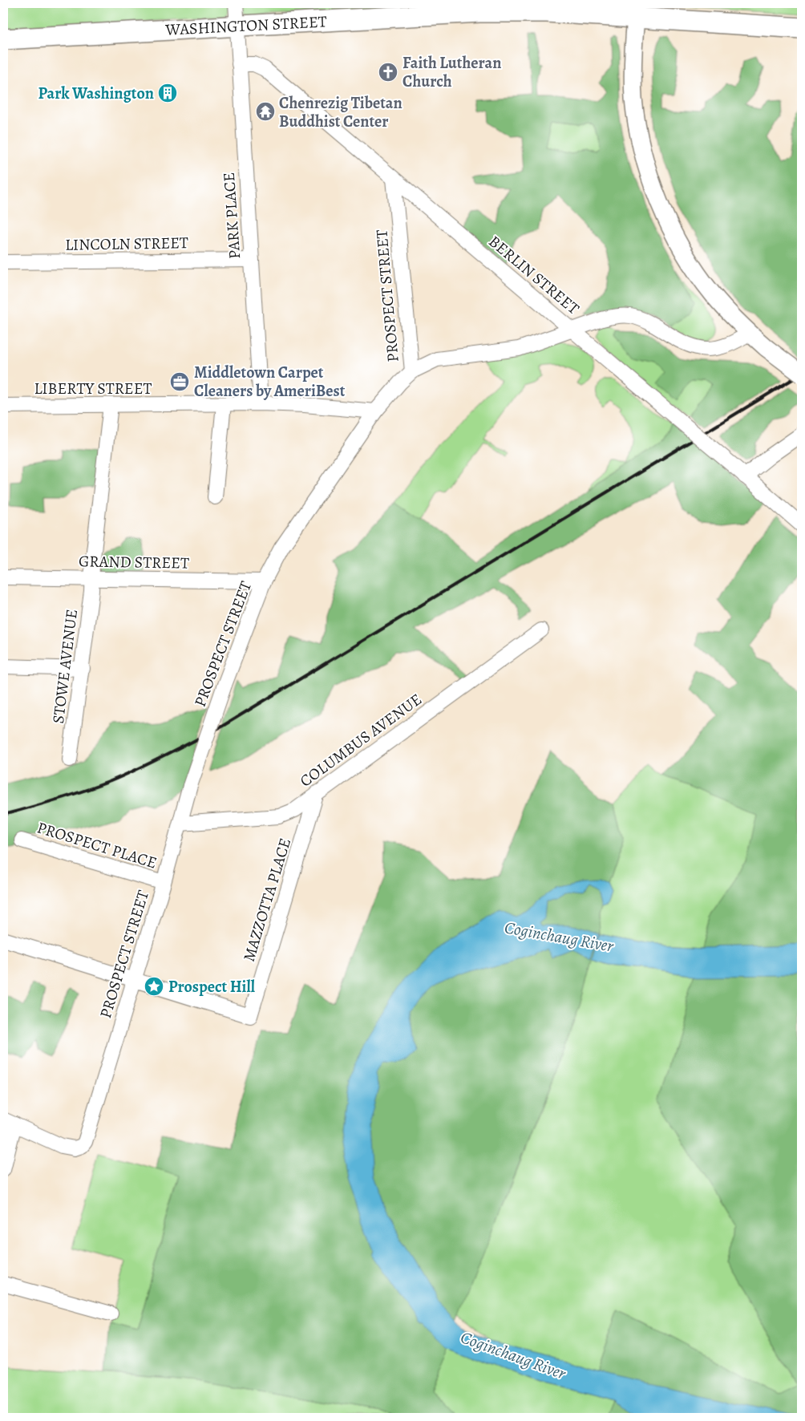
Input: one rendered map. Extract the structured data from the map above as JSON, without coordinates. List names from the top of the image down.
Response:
{
  "streets": {
    "highway": ["WASHINGTON STREET"],
    "street": [
      "PARK PLACE",
      "LINCOLN STREET",
      "BERLIN STREET",
      "PROSPECT STREET",
      "LIBERTY STREET",
      "GRAND STREET",
      "STOWE AVENUE",
      "COLUMBUS AVENUE",
      "PROSPECT PLACE",
      "MAZZOTTA PLACE"
    ]
  },
  "crossings": [
    ["WASHINGTON STREET", "PARK PLACE"],
    ["PARK PLACE", "LINCOLN STREET"],
    ["PARK PLACE", "BERLIN STREET"],
    ["PARK PLACE", "LIBERTY STREET"],
    ["BERLIN STREET", "PROSPECT STREET"],
    ["PROSPECT STREET", "LIBERTY STREET"],
    ["PROSPECT STREET", "GRAND STREET"],
    ["PROSPECT STREET", "COLUMBUS AVENUE"],
    ["PROSPECT STREET", "PROSPECT PLACE"],
    ["PROSPECT STREET", "MAZZOTTA PLACE"],
    ["LIBERTY STREET", "STOWE AVENUE"],
    ["GRAND STREET", "STOWE AVENUE"],
    ["COLUMBUS AVENUE", "MAZZOTTA PLACE"]
  ],
  "water": ["Coginchaug River"],
  "places": {
    "church": ["Faith Lutheran Church"],
    "building": ["Park Washington"],
    "temple": ["Chenrezig Tibetan Buddhist Center"],
    "office": ["Middletown Carpet Cleaners by AmeriBest"],
    "place": ["Prospect Hill"]
  }
}
